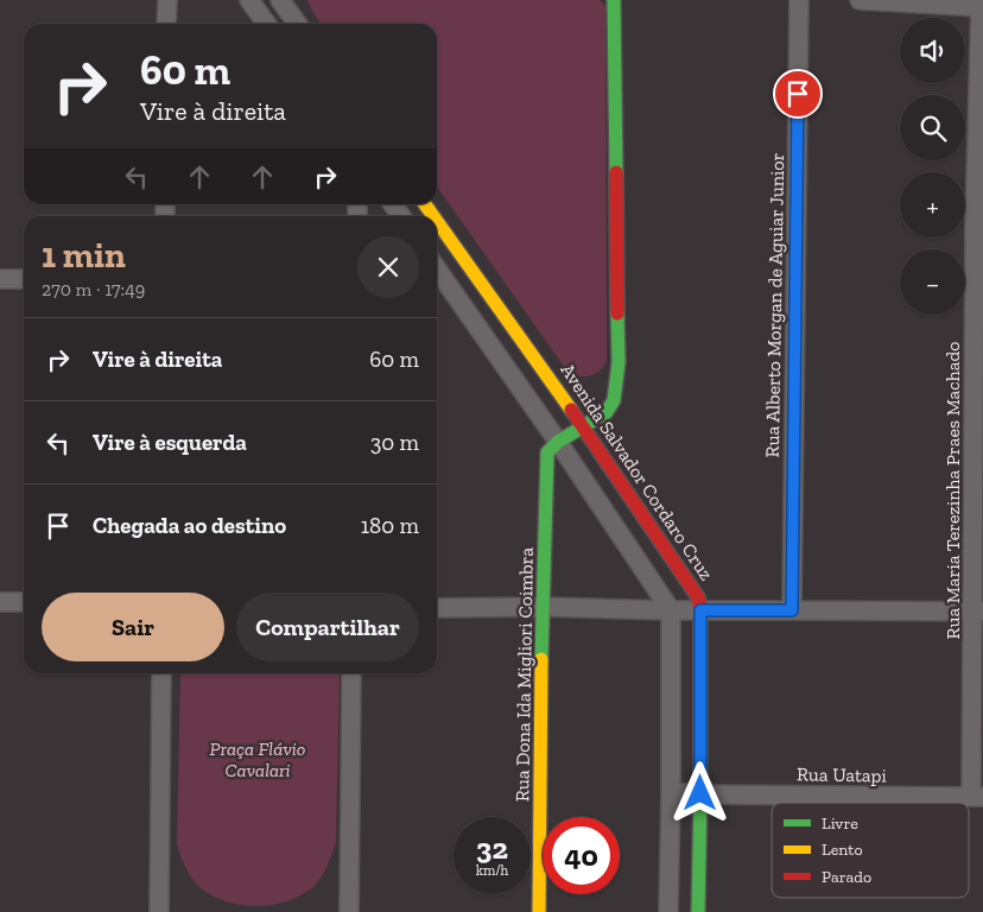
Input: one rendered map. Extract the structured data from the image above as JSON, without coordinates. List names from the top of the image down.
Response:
{
  "streets": {
    "street": [
      "Rua Alberto Morgan de Aguiar Junior",
      "Avenida Salvador Cordaro Cruz",
      "Rua Maria Terezinha Praes Machado",
      "Rua Dona Ida Migliori Coimbra",
      "Rua Uatapi"
    ]
  },
  "crossings": [
    ["Avenida Salvador Cordaro Cruz", "Rua Uatapi"],
    ["Rua Maria Terezinha Praes Machado", "Rua Uatapi"]
  ],
  "parks": ["Praça Flávio Cavalari"],
  "legend": ["Livre", "Lento", "Parado"],
  "page": {
    "map_buttons": ["+", "−"],
    "turn": ["60 m", "Vire à direita"],
    "heading": ["1 min", "270 m · 17:49"],
    "list": [
      {
        "name": "Vire à direita",
        "value": "60 m"
      },
      {
        "name": "Vire à esquerda",
        "value": "30 m"
      },
      {
        "name": "Chegada ao destino",
        "value": "180 m"
      }
    ],
    "buttons": ["Sair", "Compartilhar"],
    "speed": "32 km/h",
    "limit": "40"
  }
}
